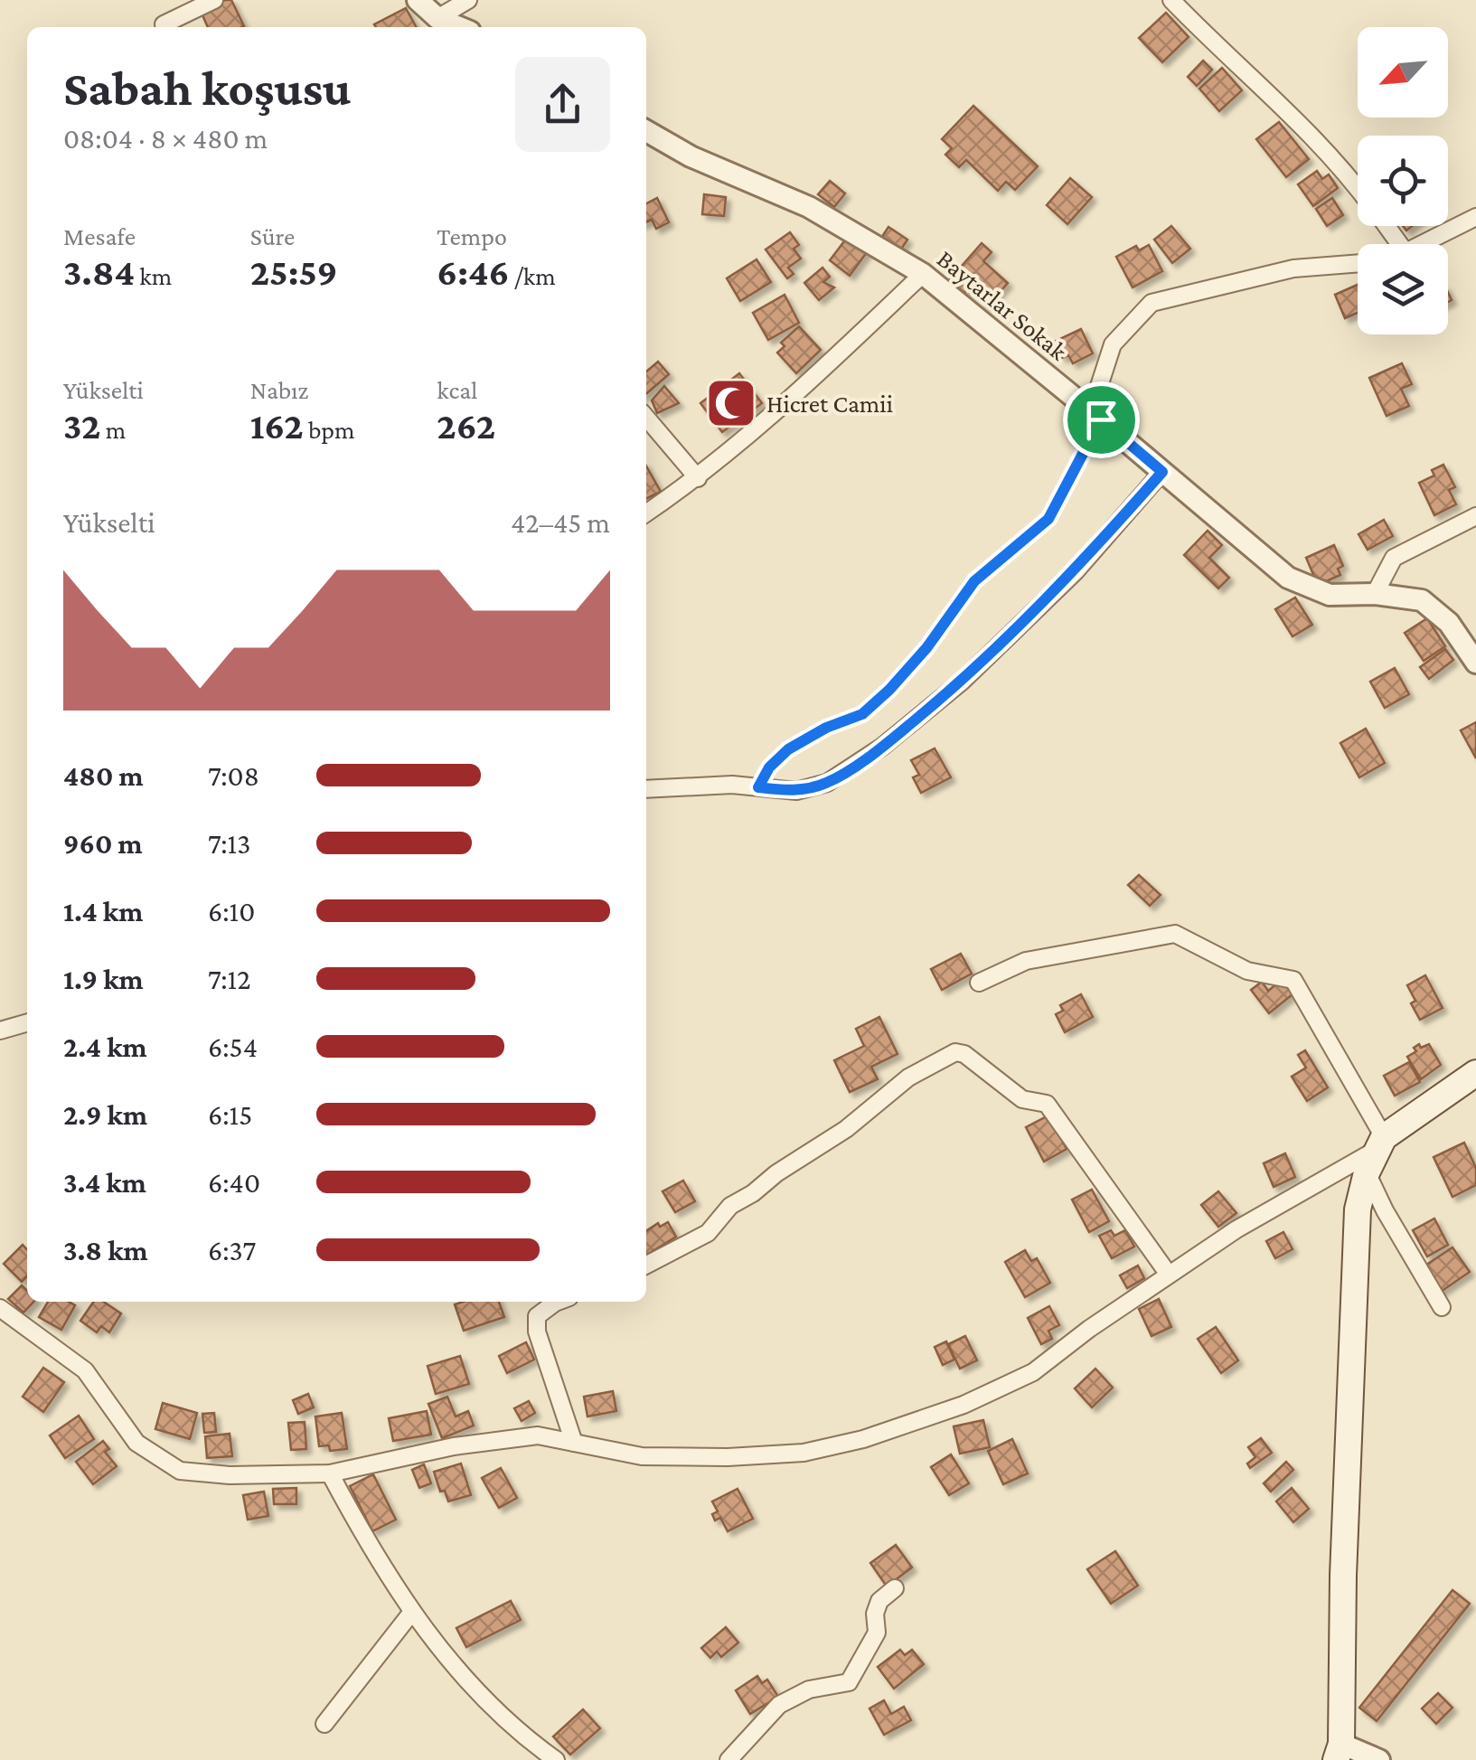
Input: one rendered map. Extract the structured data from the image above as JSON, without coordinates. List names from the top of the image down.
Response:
{
  "streets": {
    "street": ["Baytarlar Sokak"]
  },
  "places": {
    "mosque": ["Hicret Camii"]
  },
  "north": "bottom left",
  "page": {
    "heading": ["Sabah koşusu", "08:04 · 8 × 480 m"],
    "stats": [
      ["Mesafe", "3.84 km"],
      ["Süre", "25:59"],
      ["Tempo", "6:46 /km"],
      ["Yükselti", "32 m"],
      ["Nabız", "162 bpm"],
      ["kcal", "262"]
    ],
    "chart": ["Yükselti", "42–45 m"],
    "list": [
      {
        "name": "480 m",
        "note": "7:08"
      },
      {
        "name": "960 m",
        "note": "7:13"
      },
      {
        "name": "1.4 km",
        "note": "6:10"
      },
      {
        "name": "1.9 km",
        "note": "7:12"
      },
      {
        "name": "2.4 km",
        "note": "6:54"
      },
      {
        "name": "2.9 km",
        "note": "6:15"
      },
      {
        "name": "3.4 km",
        "note": "6:40"
      },
      {
        "name": "3.8 km",
        "note": "6:37"
      }
    ]
  }
}
